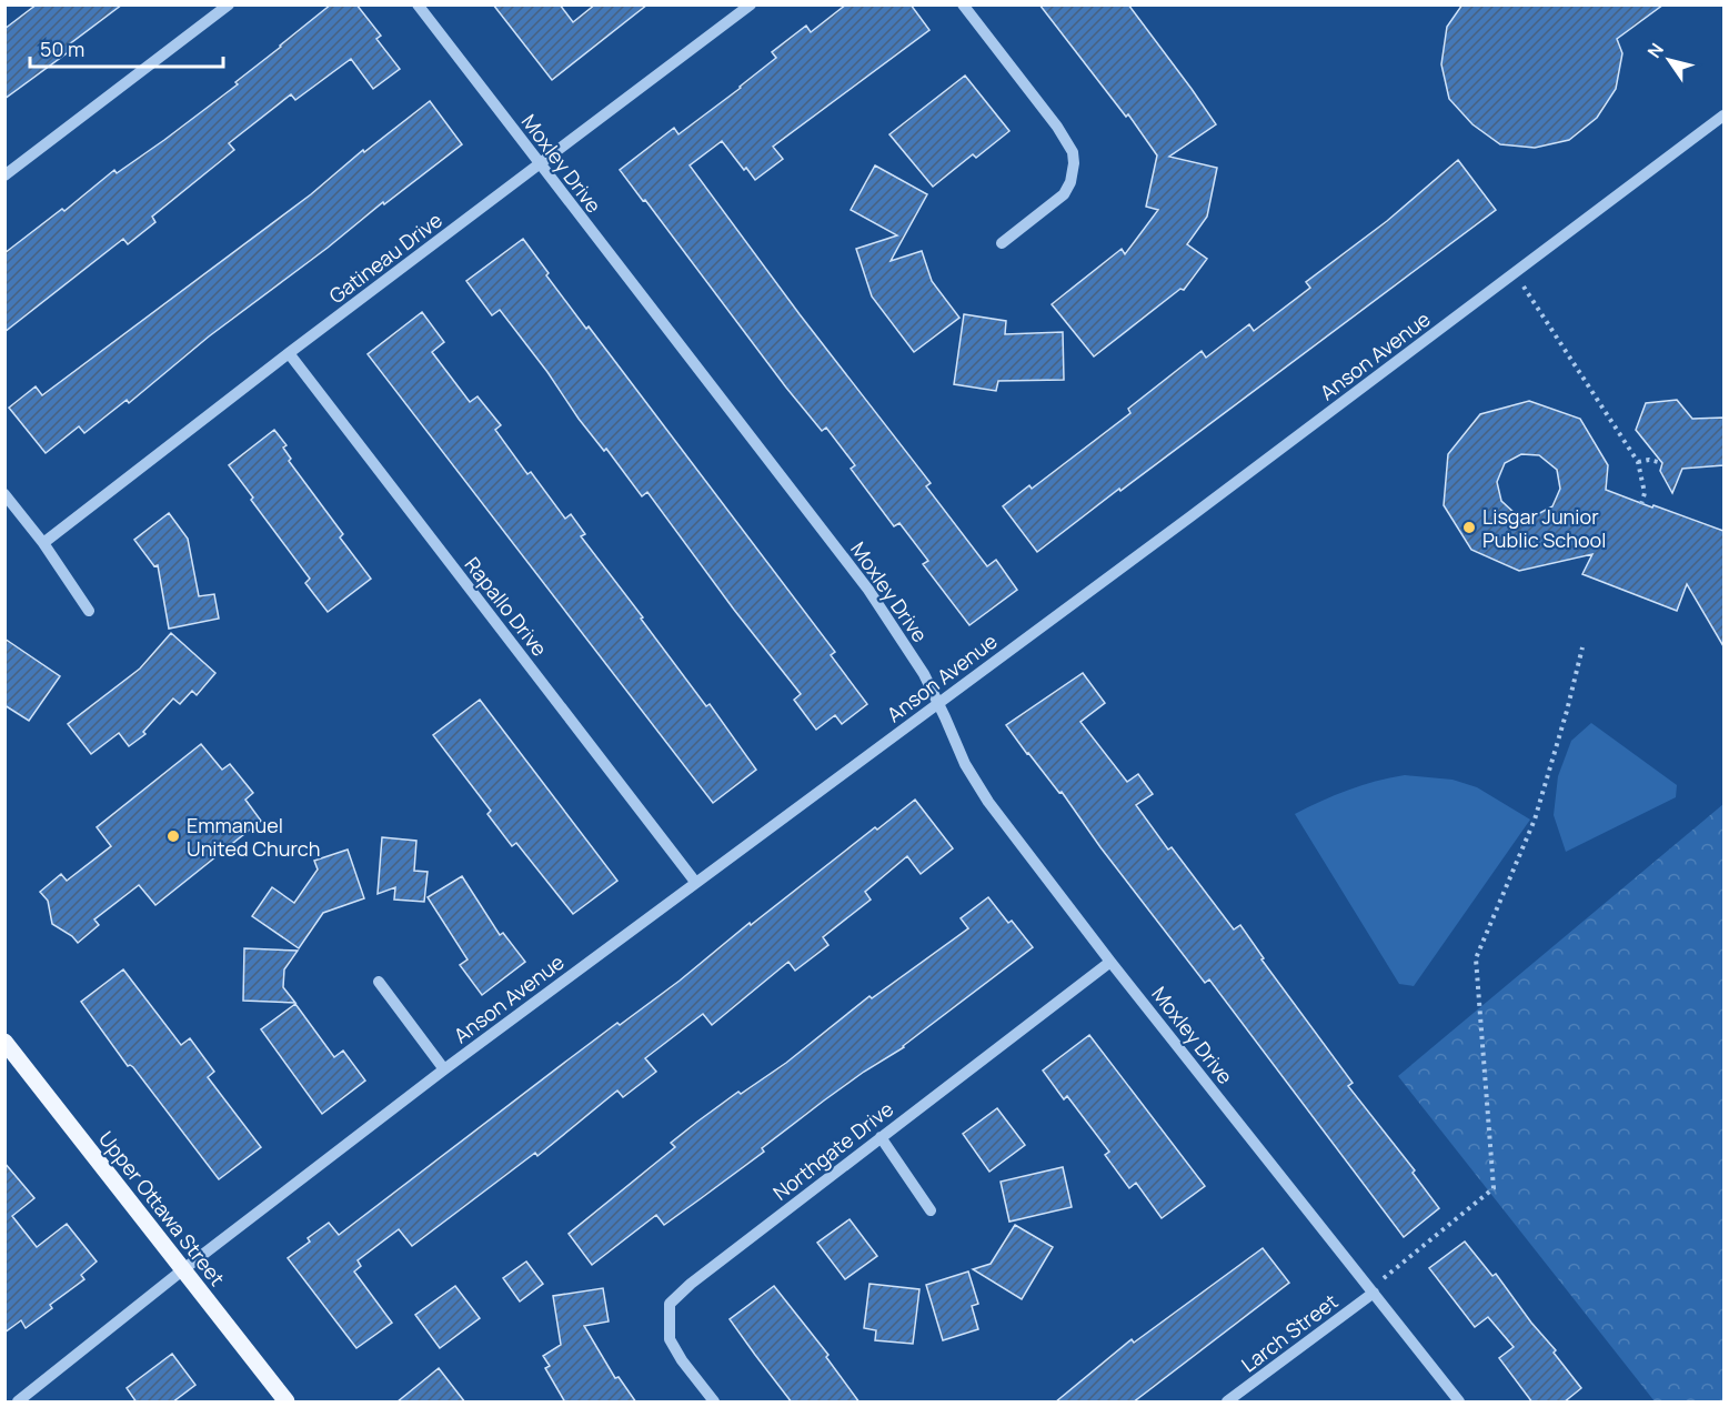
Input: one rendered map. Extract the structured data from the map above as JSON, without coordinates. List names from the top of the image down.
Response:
{
  "streets": {
    "main road": ["Upper Ottawa Street"],
    "street": [
      "Moxley Drive",
      "Gatineau Drive",
      "Anson Avenue",
      "Rapallo Drive",
      "Northgate Drive",
      "Larch Street"
    ]
  },
  "crossings": [
    ["Moxley Drive", "Gatineau Drive"],
    ["Moxley Drive", "Anson Avenue"],
    ["Moxley Drive", "Northgate Drive"],
    ["Moxley Drive", "Larch Street"],
    ["Gatineau Drive", "Rapallo Drive"],
    ["Anson Avenue", "Rapallo Drive"],
    ["Anson Avenue", "Upper Ottawa Street"]
  ],
  "places": ["Lisgar Junior Public School", "Emmanuel United Church"],
  "scale_bar": "50 m",
  "north": "top left"
}
